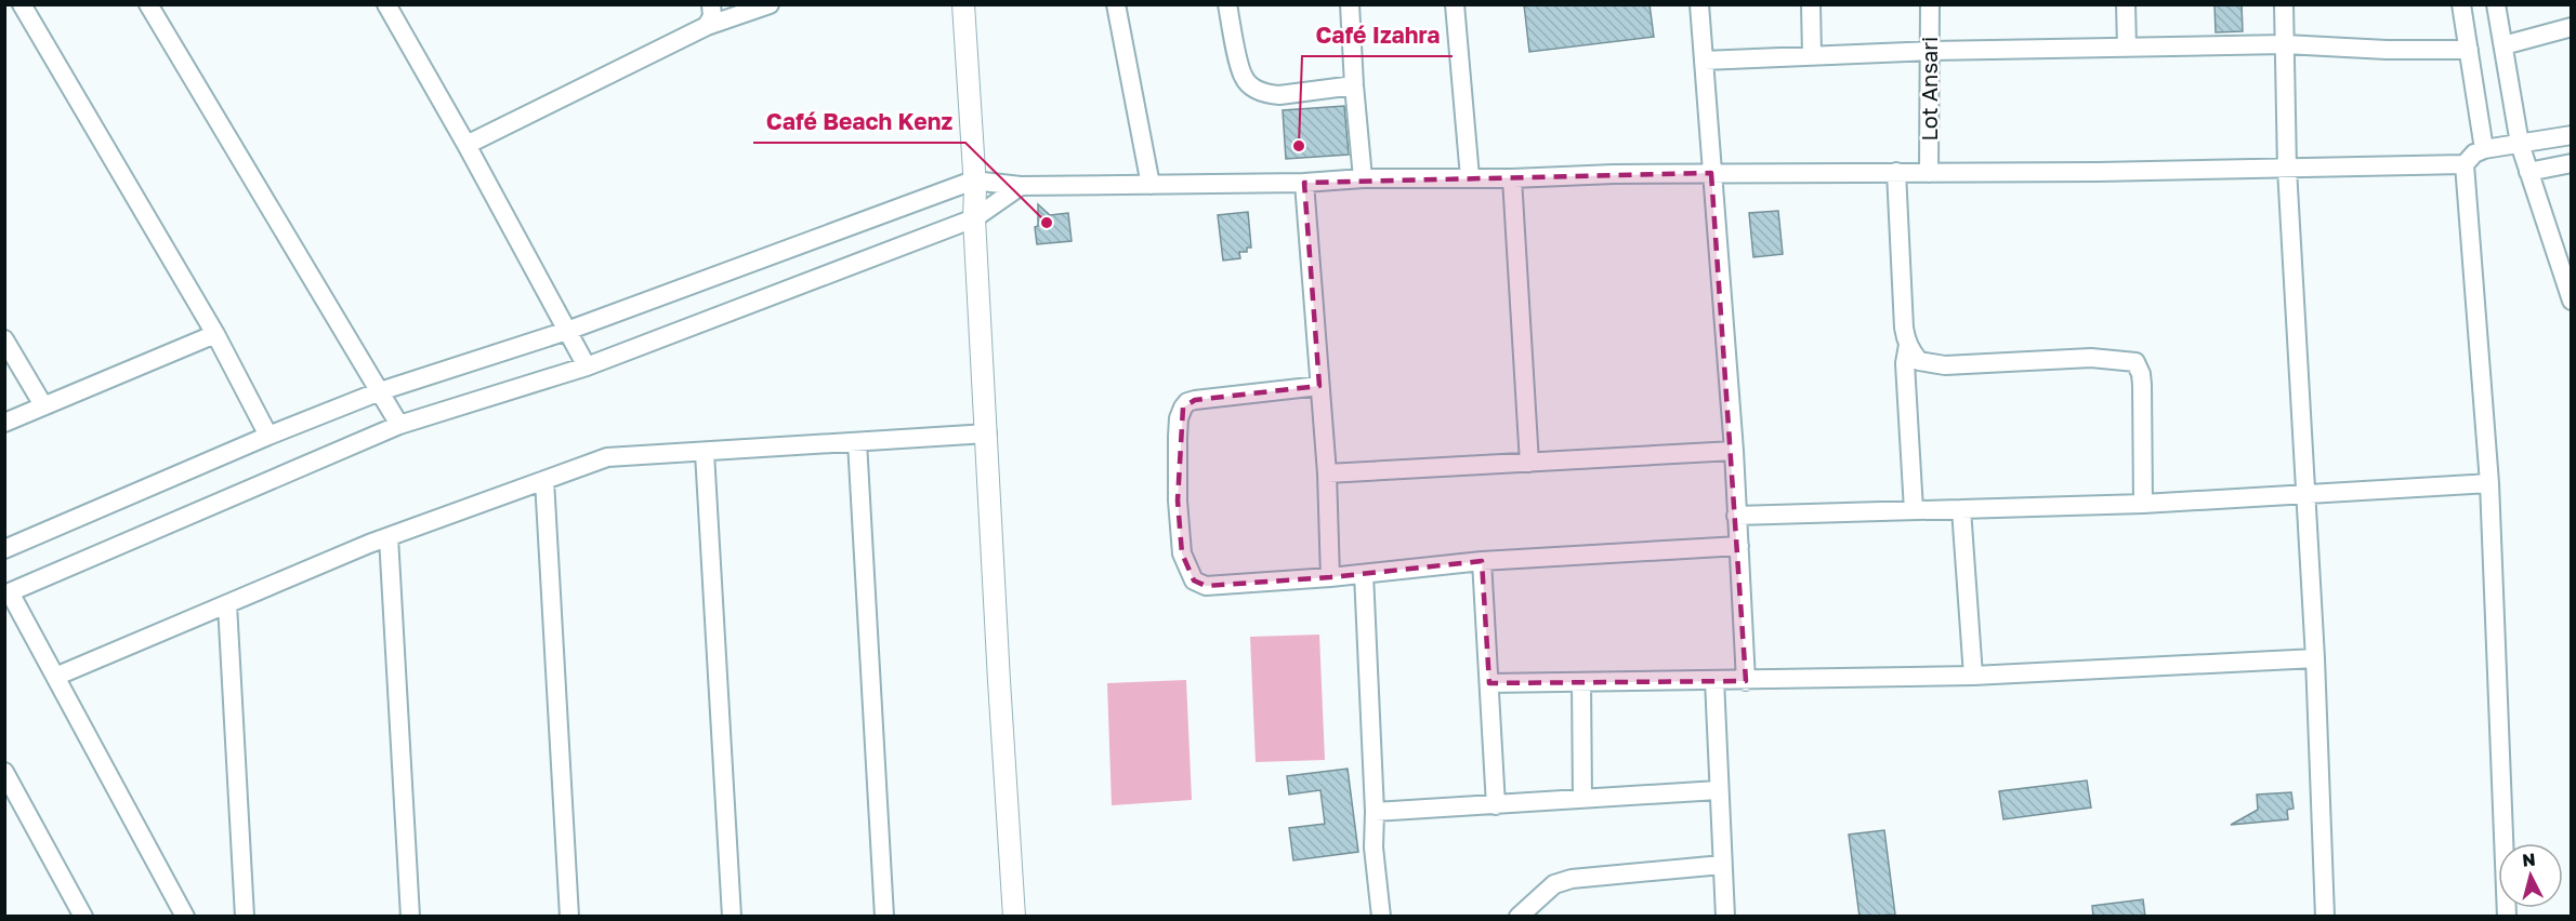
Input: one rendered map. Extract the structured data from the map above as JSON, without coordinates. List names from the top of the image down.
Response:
{
  "streets": {
    "street": ["Lot Ansari"]
  },
  "places": ["Café Izahra", "Café Beach Kenz"],
  "north": "top"
}
